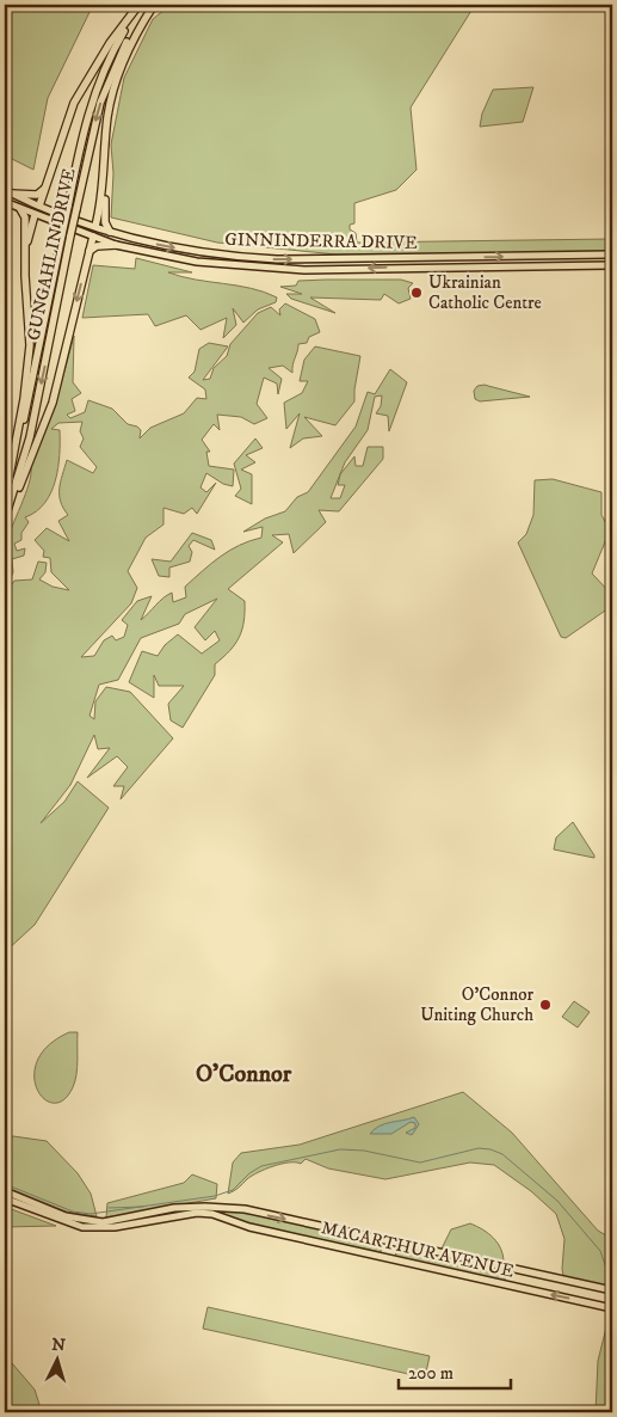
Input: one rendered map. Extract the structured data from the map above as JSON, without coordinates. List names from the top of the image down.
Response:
{
  "streets": {
    "highway": ["GUNGAHLIN DRIVE"],
    "main road": ["GINNINDERRA DRIVE", "MACARTHUR AVENUE"]
  },
  "districts": ["O'Connor"],
  "places": ["Ukrainian Catholic Centre", "O'Connor Uniting Church"],
  "scale_bar": "200 m",
  "north": "top"
}
